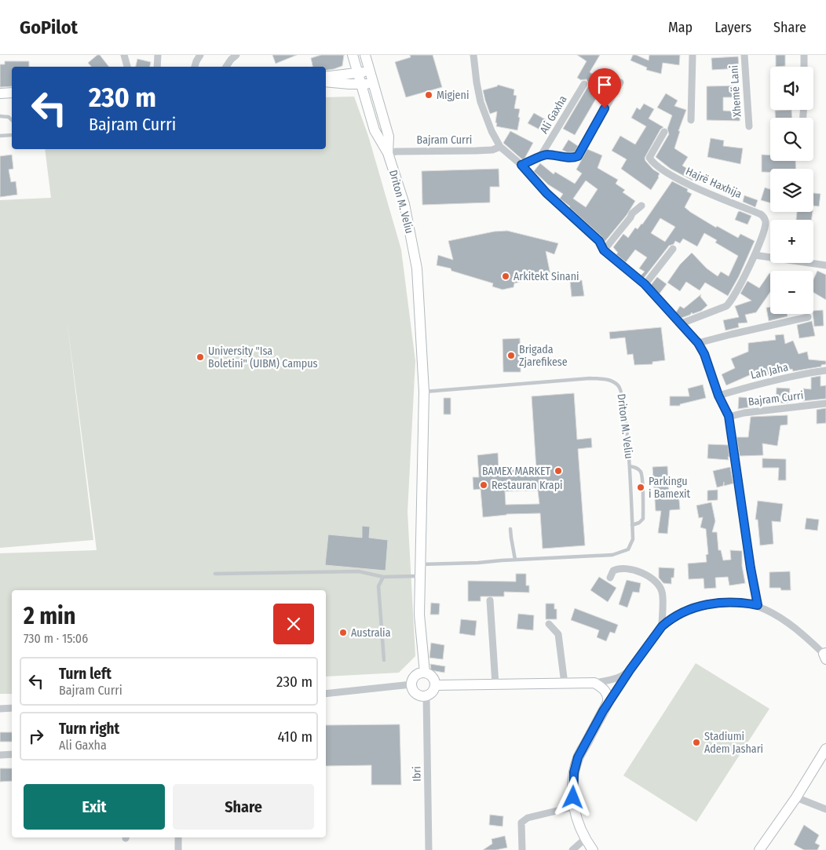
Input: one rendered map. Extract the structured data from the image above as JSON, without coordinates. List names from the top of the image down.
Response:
{
  "streets": {
    "street": [
      "Xhemë Lani",
      "Ali Gaxha",
      "Bajram Curri",
      "Hajrë Haxhija",
      "Driton M. Veliu",
      "Lah Jaha",
      "Ibri"
    ]
  },
  "crossings": [
    ["Bajram Curri", "Driton M. Veliu"],
    ["Driton M. Veliu", "Ibri"]
  ],
  "places": [
    "Migjeni",
    "Arkitekt Sinani",
    "Brigada Zjarefikese",
    "University \"Isa Boletini\" (UIBM) Campus",
    "BAMEX MARKET",
    "Restauran Krapi",
    "Parkingu i Bamexit",
    "Australia",
    "Stadiumi Adem Jashari"
  ],
  "page": {
    "header": "GoPilot",
    "nav": ["Map", "Layers", "Share"],
    "map_buttons": ["+", "−"],
    "turn": ["230 m", "Bajram Curri"],
    "heading": ["2 min", "730 m · 15:06"],
    "list": [
      {
        "name": "Turn left",
        "note": "Bajram Curri",
        "value": "230 m"
      },
      {
        "name": "Turn right",
        "note": "Ali Gaxha",
        "value": "410 m"
      }
    ],
    "buttons": ["Exit", "Share"]
  }
}
